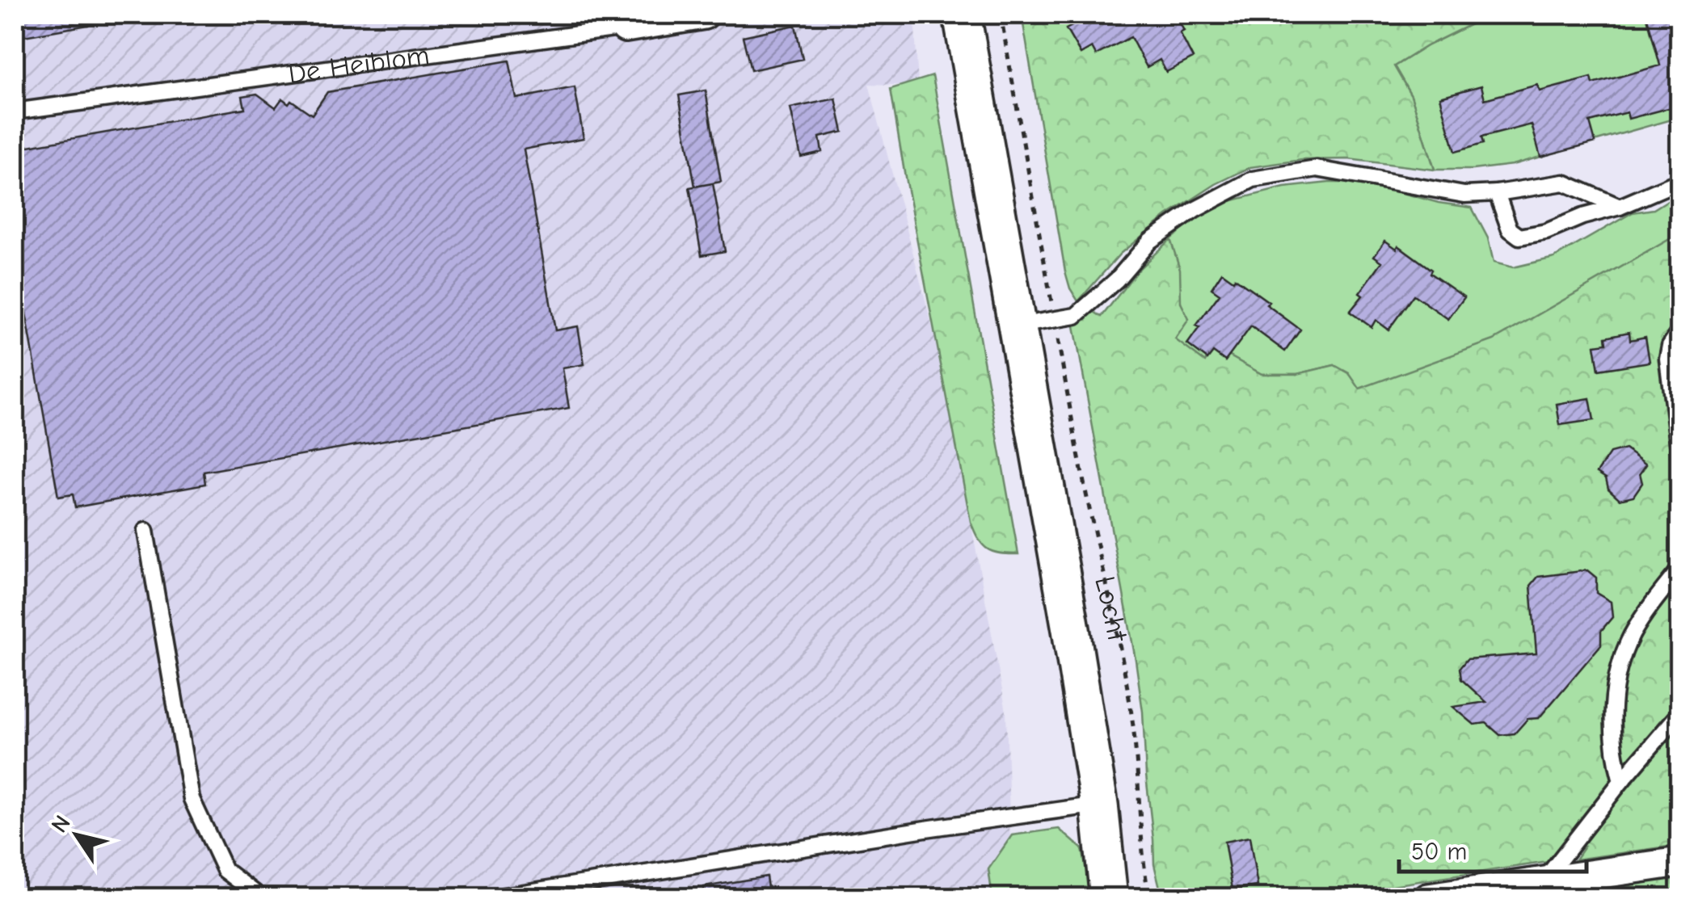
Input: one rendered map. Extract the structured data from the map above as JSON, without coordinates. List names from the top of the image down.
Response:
{
  "streets": {
    "street": ["De Heiblom", "Locht"]
  },
  "scale_bar": "50 m",
  "north": "top left"
}
